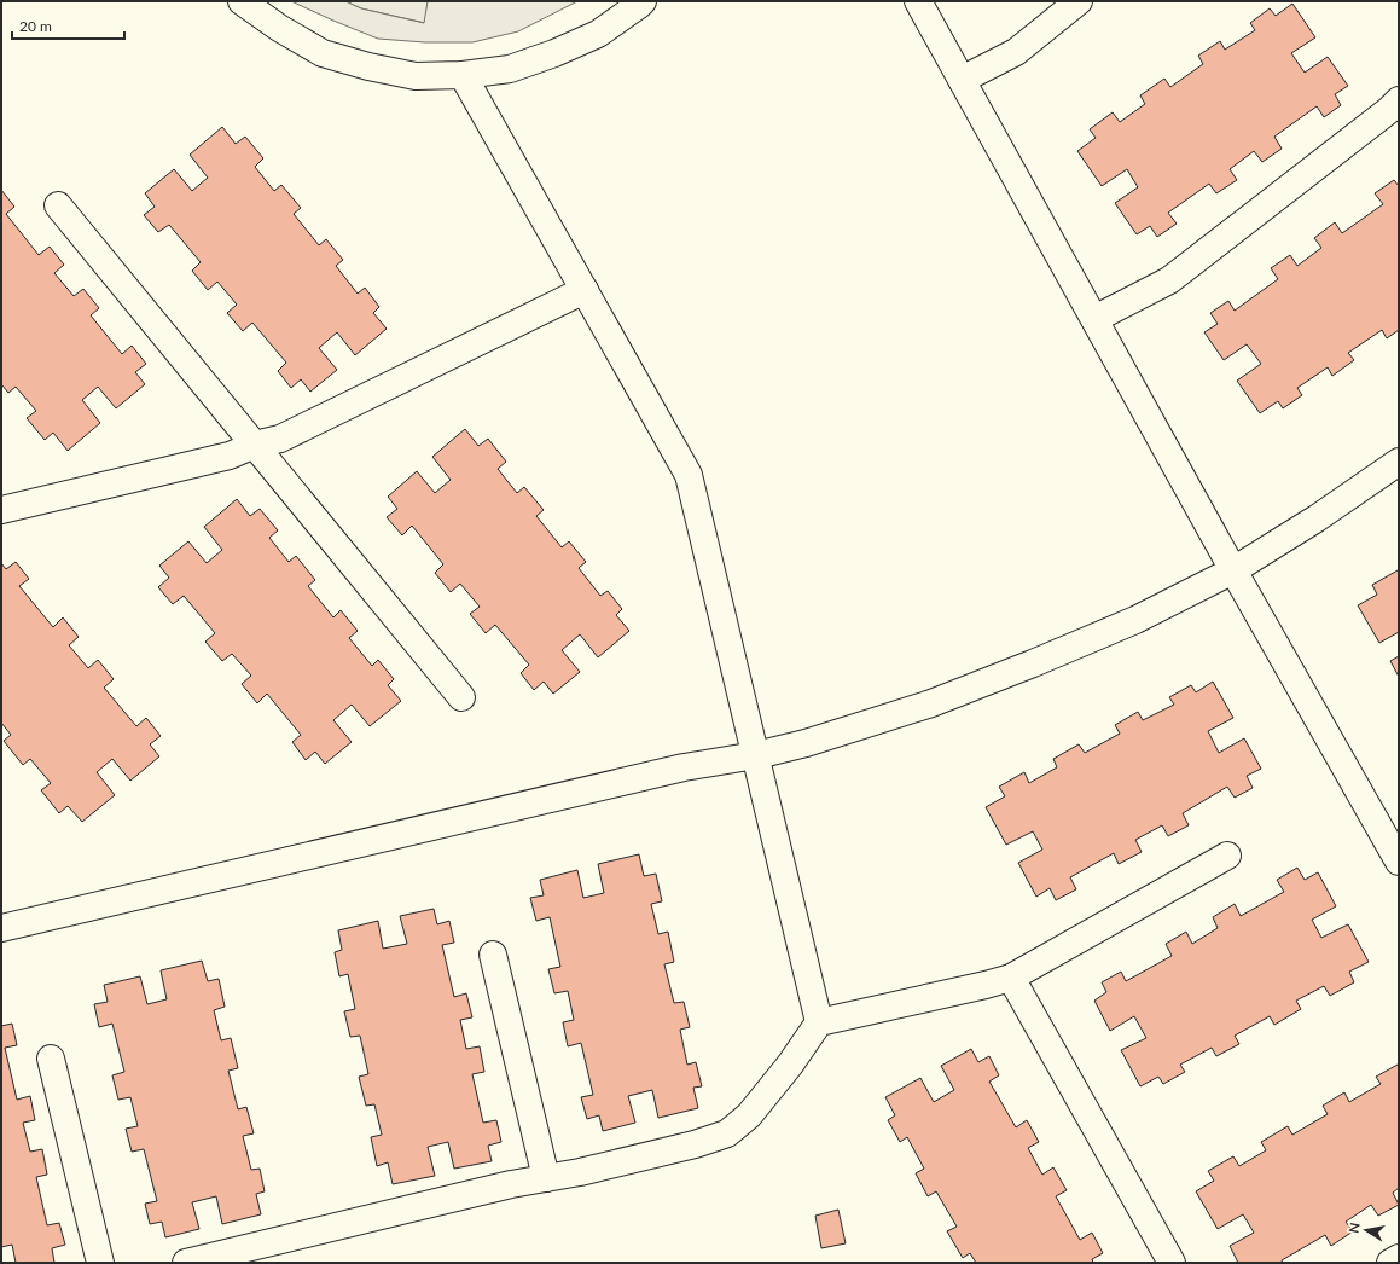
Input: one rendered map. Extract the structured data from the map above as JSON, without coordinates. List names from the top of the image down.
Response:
{
  "scale_bar": "20 m",
  "north": "left"
}
